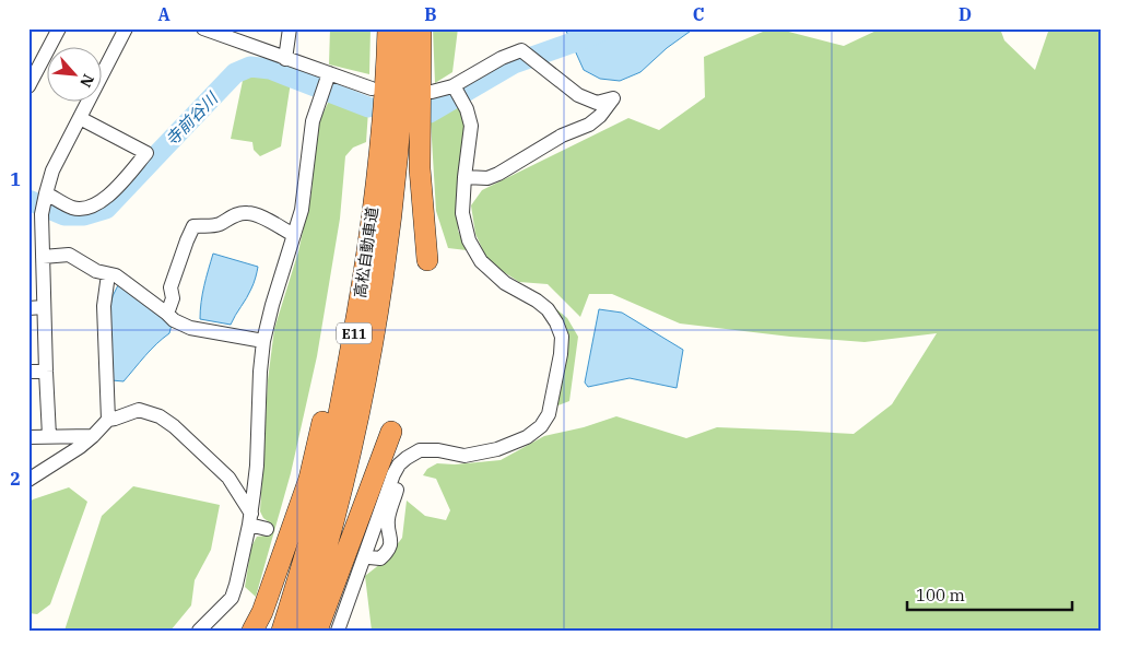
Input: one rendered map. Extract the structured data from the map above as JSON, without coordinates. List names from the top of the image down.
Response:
{
  "streets": {
    "highway": ["高松自動車道", "E11"]
  },
  "water": ["寺前谷川"],
  "scale_bar": "100 m",
  "north": "bottom right",
  "grid": {
    "columns": [
      "A",
      "B",
      "C",
      "D"
    ],
    "rows": ["1", "2"]
  }
}
